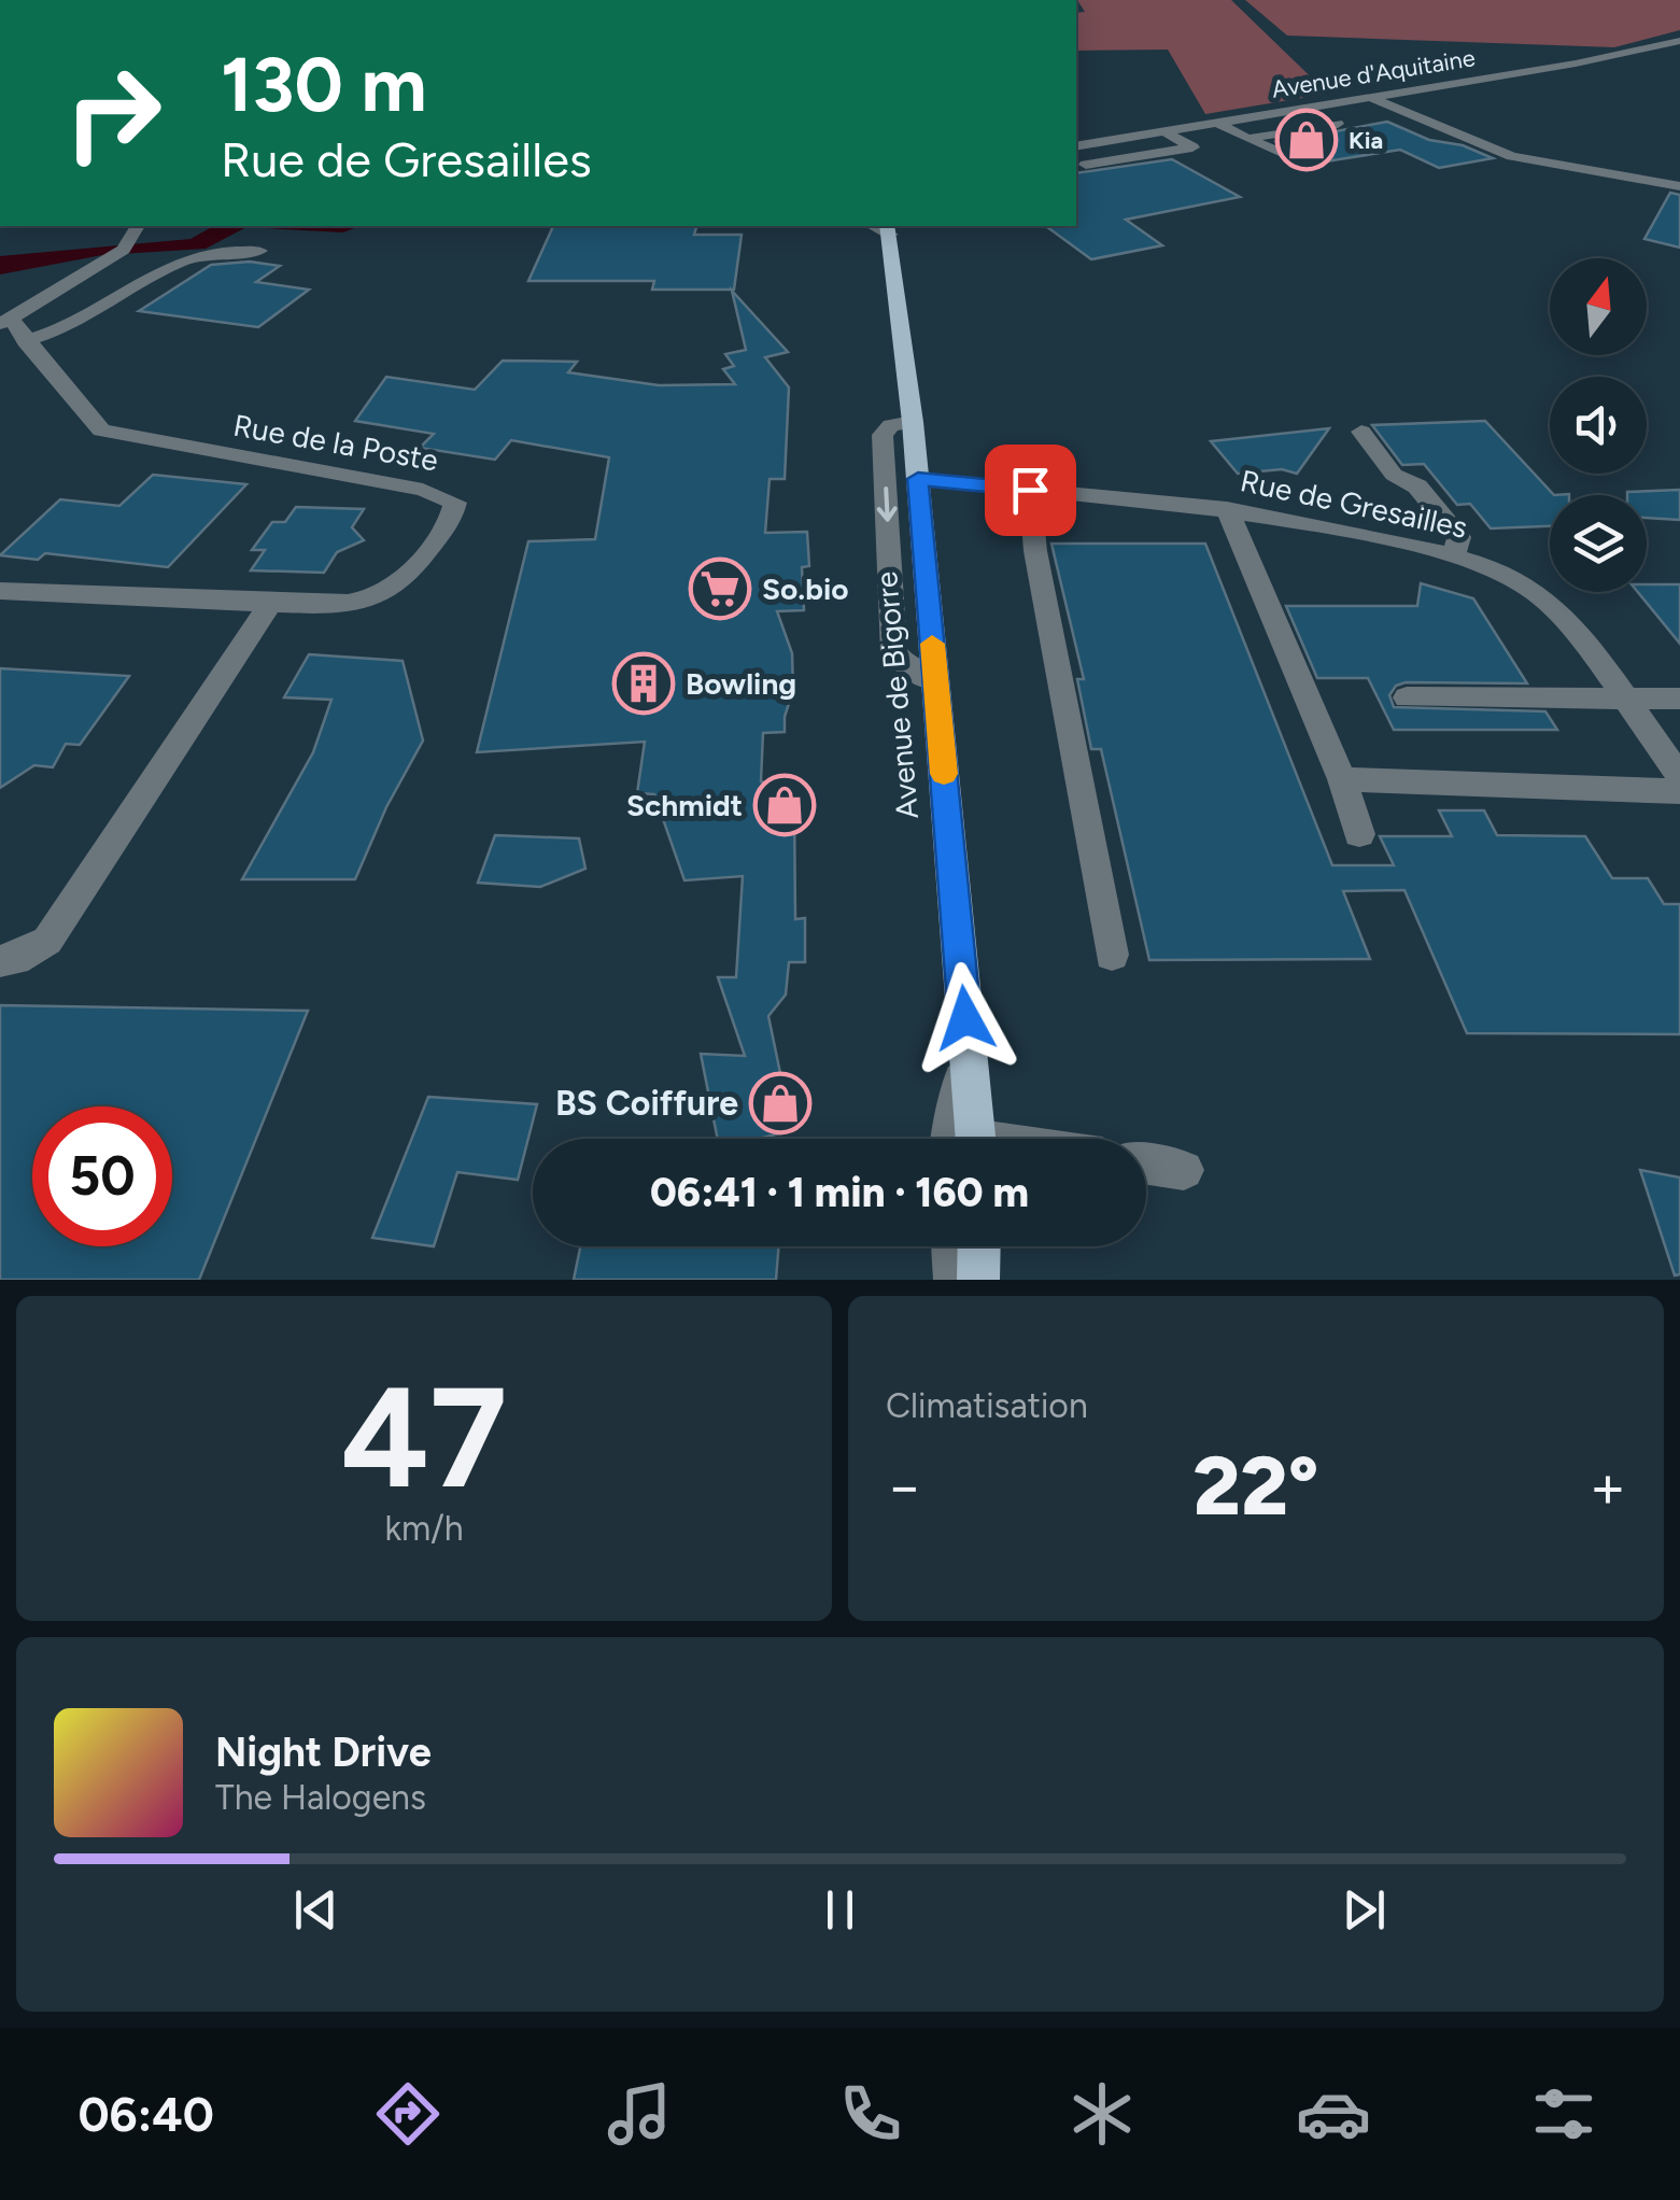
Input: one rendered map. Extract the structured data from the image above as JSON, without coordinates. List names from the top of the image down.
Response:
{
  "streets": {
    "main road": ["Avenue de Bigorre"],
    "street": ["Avenue d'Aquitaine", "Rue de la Poste", "Rue de Gresailles"]
  },
  "crossings": [
    ["Rue de Gresailles", "Avenue de Bigorre"]
  ],
  "places": {
    "shop": ["Kia", "Schmidt", "BS Coiffure"],
    "supermarket": ["So.bio"],
    "building": ["Bowling"]
  },
  "north": "top",
  "page": {
    "turn": ["130 m", "Rue de Gresailles"],
    "limit": "50",
    "trip": "06:41 · 1 min · 160 m",
    "tile": [
      ["47", "km/h"],
      "Climatisation"
    ],
    "heat": ["−", "22°", "+"],
    "song": ["Night Drive", "The Halogens"],
    "tabs": "06:40"
  }
}
